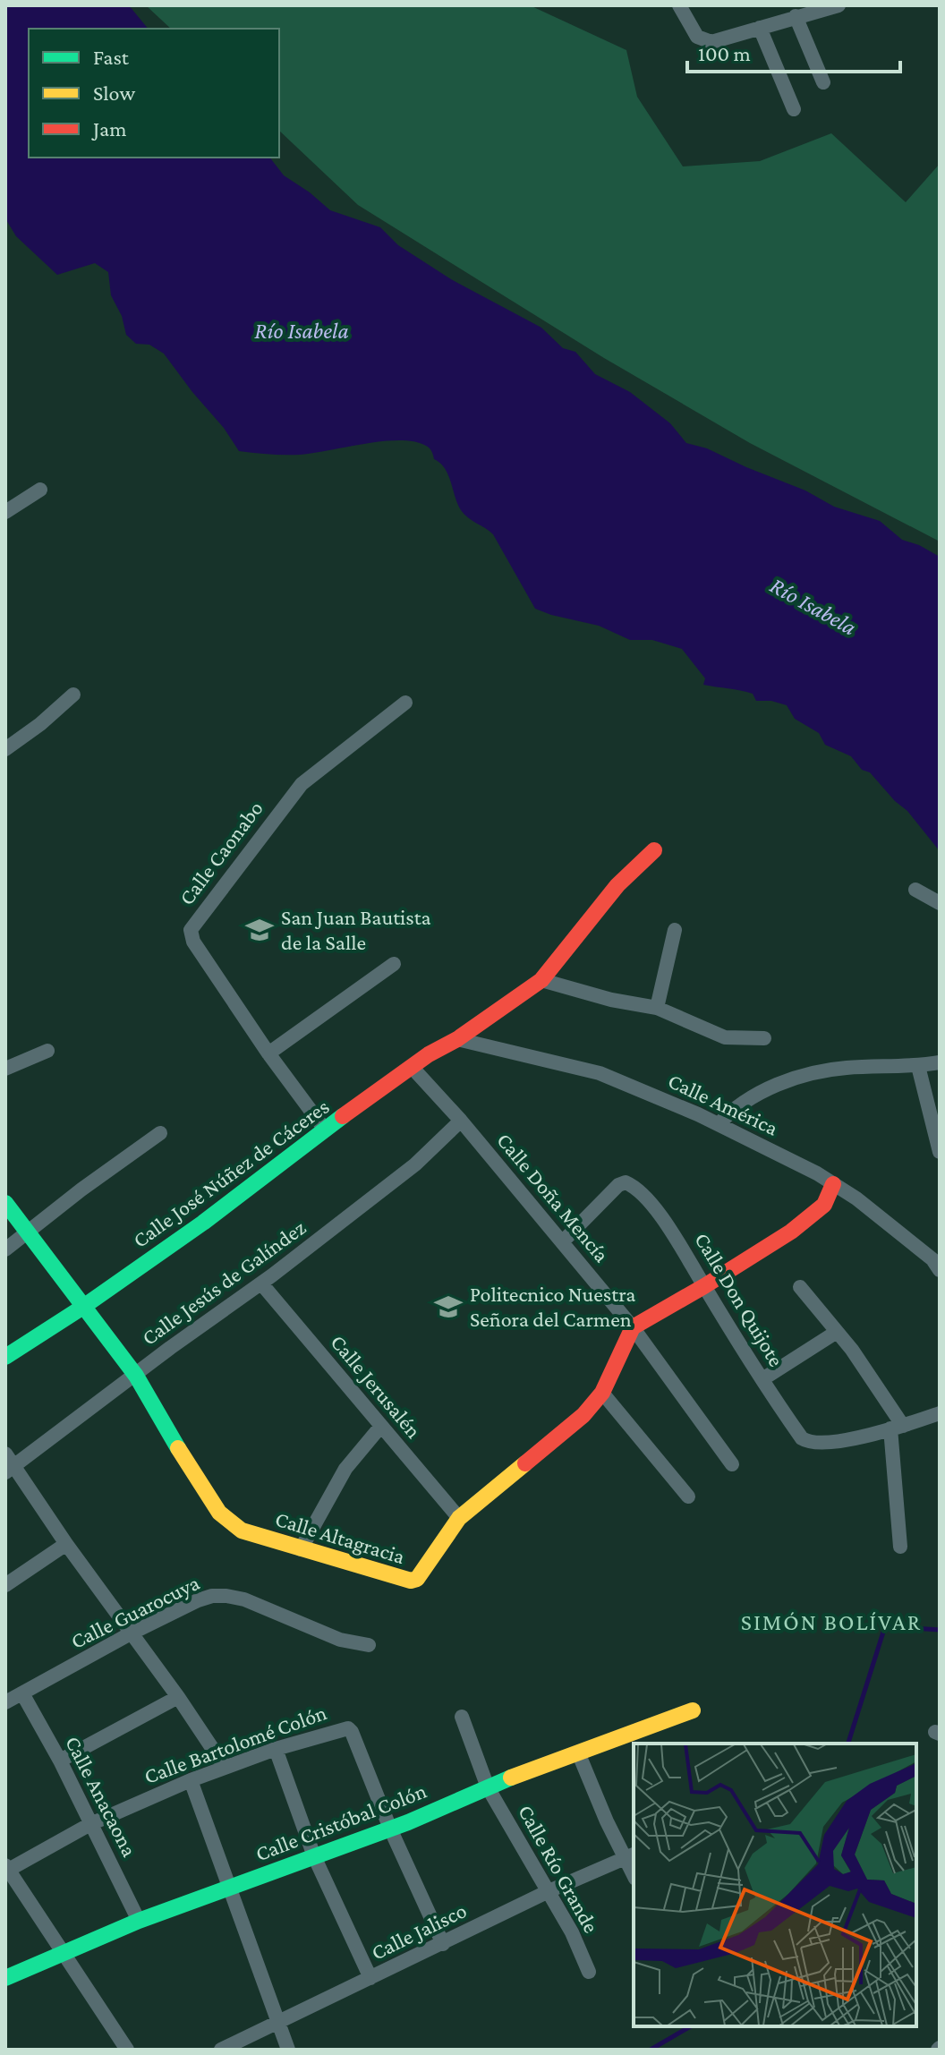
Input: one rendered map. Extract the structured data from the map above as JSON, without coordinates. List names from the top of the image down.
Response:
{
  "streets": {
    "street": [
      "Calle Caonabo",
      "Calle América",
      "Calle José Núñez de Cáceres",
      "Calle Doña Mencía",
      "Calle Jesús de Galíndez",
      "Calle Don Quijote",
      "Calle Jerusalén",
      "Calle Altagracia",
      "Calle Guarocuya",
      "Calle Bartolomé Colón",
      "Calle Anacaona",
      "Calle Cristóbal Colón",
      "Calle Río Grande",
      "Calle Jalisco"
    ]
  },
  "crossings": [
    ["Calle Caonabo", "Calle José Núñez de Cáceres"],
    ["Calle América", "Calle José Núñez de Cáceres"],
    ["Calle José Núñez de Cáceres", "Calle Doña Mencía"],
    ["Calle José Núñez de Cáceres", "Calle Altagracia"],
    ["Calle Doña Mencía", "Calle Jesús de Galíndez"],
    ["Calle Doña Mencía", "Calle Don Quijote"],
    ["Calle Doña Mencía", "Calle Altagracia"],
    ["Calle Jesús de Galíndez", "Calle Jerusalén"],
    ["Calle Jesús de Galíndez", "Calle Altagracia"],
    ["Calle Jerusalén", "Calle Altagracia"],
    ["Calle Guarocuya", "Calle Anacaona"],
    ["Calle Bartolomé Colón", "Calle Anacaona"],
    ["Calle Bartolomé Colón", "Calle Cristóbal Colón"],
    ["Calle Bartolomé Colón", "Calle Jalisco"],
    ["Calle Anacaona", "Calle Cristóbal Colón"],
    ["Calle Cristóbal Colón", "Calle Río Grande"],
    ["Calle Río Grande", "Calle Jalisco"]
  ],
  "districts": ["SIMÓN BOLÍVAR"],
  "water": ["Río Isabela"],
  "places": {
    "school or university": ["San Juan Bautista de la Salle", "Politecnico Nuestra Señora del Carmen"]
  },
  "legend": ["Fast", "Slow", "Jam"],
  "scale_bar": "100 m"
}
